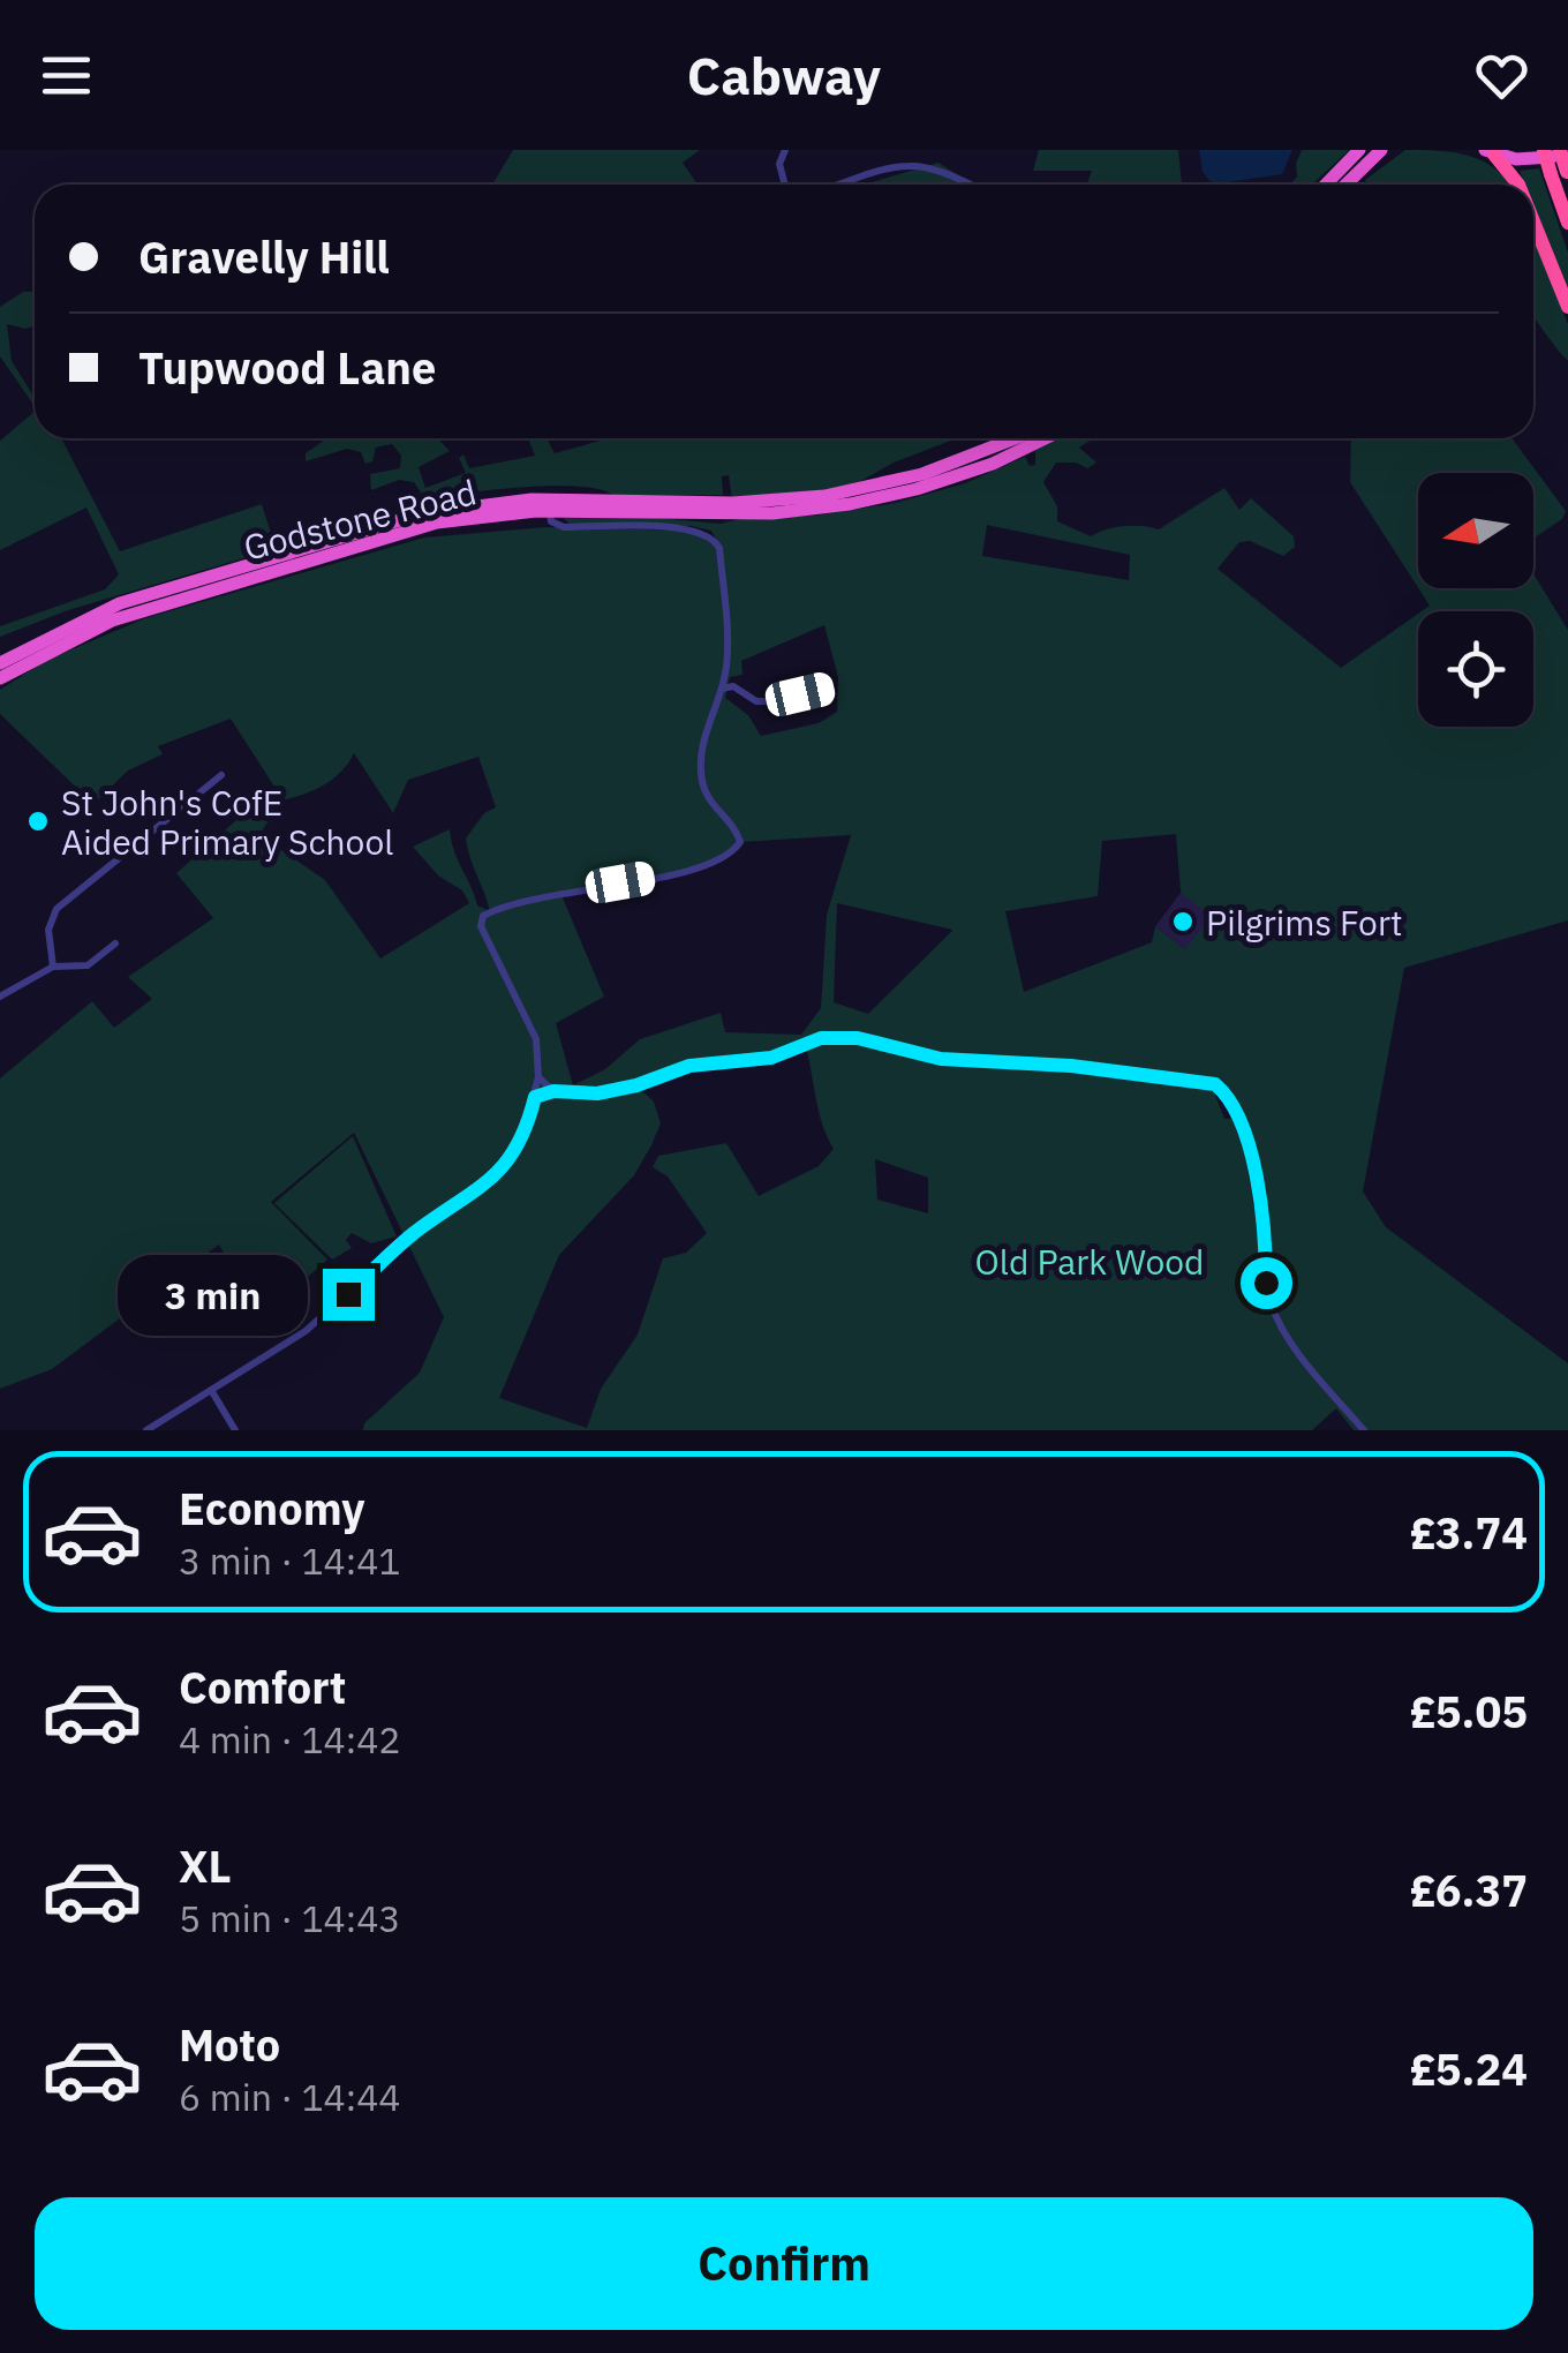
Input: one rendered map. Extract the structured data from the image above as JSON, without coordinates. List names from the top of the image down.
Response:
{
  "streets": {
    "highway": ["Godstone Road"]
  },
  "parks": ["Old Park Wood"],
  "places": ["St John's CofE Aided Primary School", "Pilgrims Fort"],
  "north": "left",
  "page": {
    "header": "Cabway",
    "banner": ["Gravelly Hill", "Tupwood Lane"],
    "bubble": "3 min",
    "list": [
      {
        "name": "Economy",
        "note": "3 min · 14:41",
        "value": "£3.74"
      },
      {
        "name": "Comfort",
        "note": "4 min · 14:42",
        "value": "£5.05"
      },
      {
        "name": "XL",
        "note": "5 min · 14:43",
        "value": "£6.37"
      },
      {
        "name": "Moto",
        "note": "6 min · 14:44",
        "value": "£5.24"
      }
    ],
    "buttons": "Confirm"
  }
}
